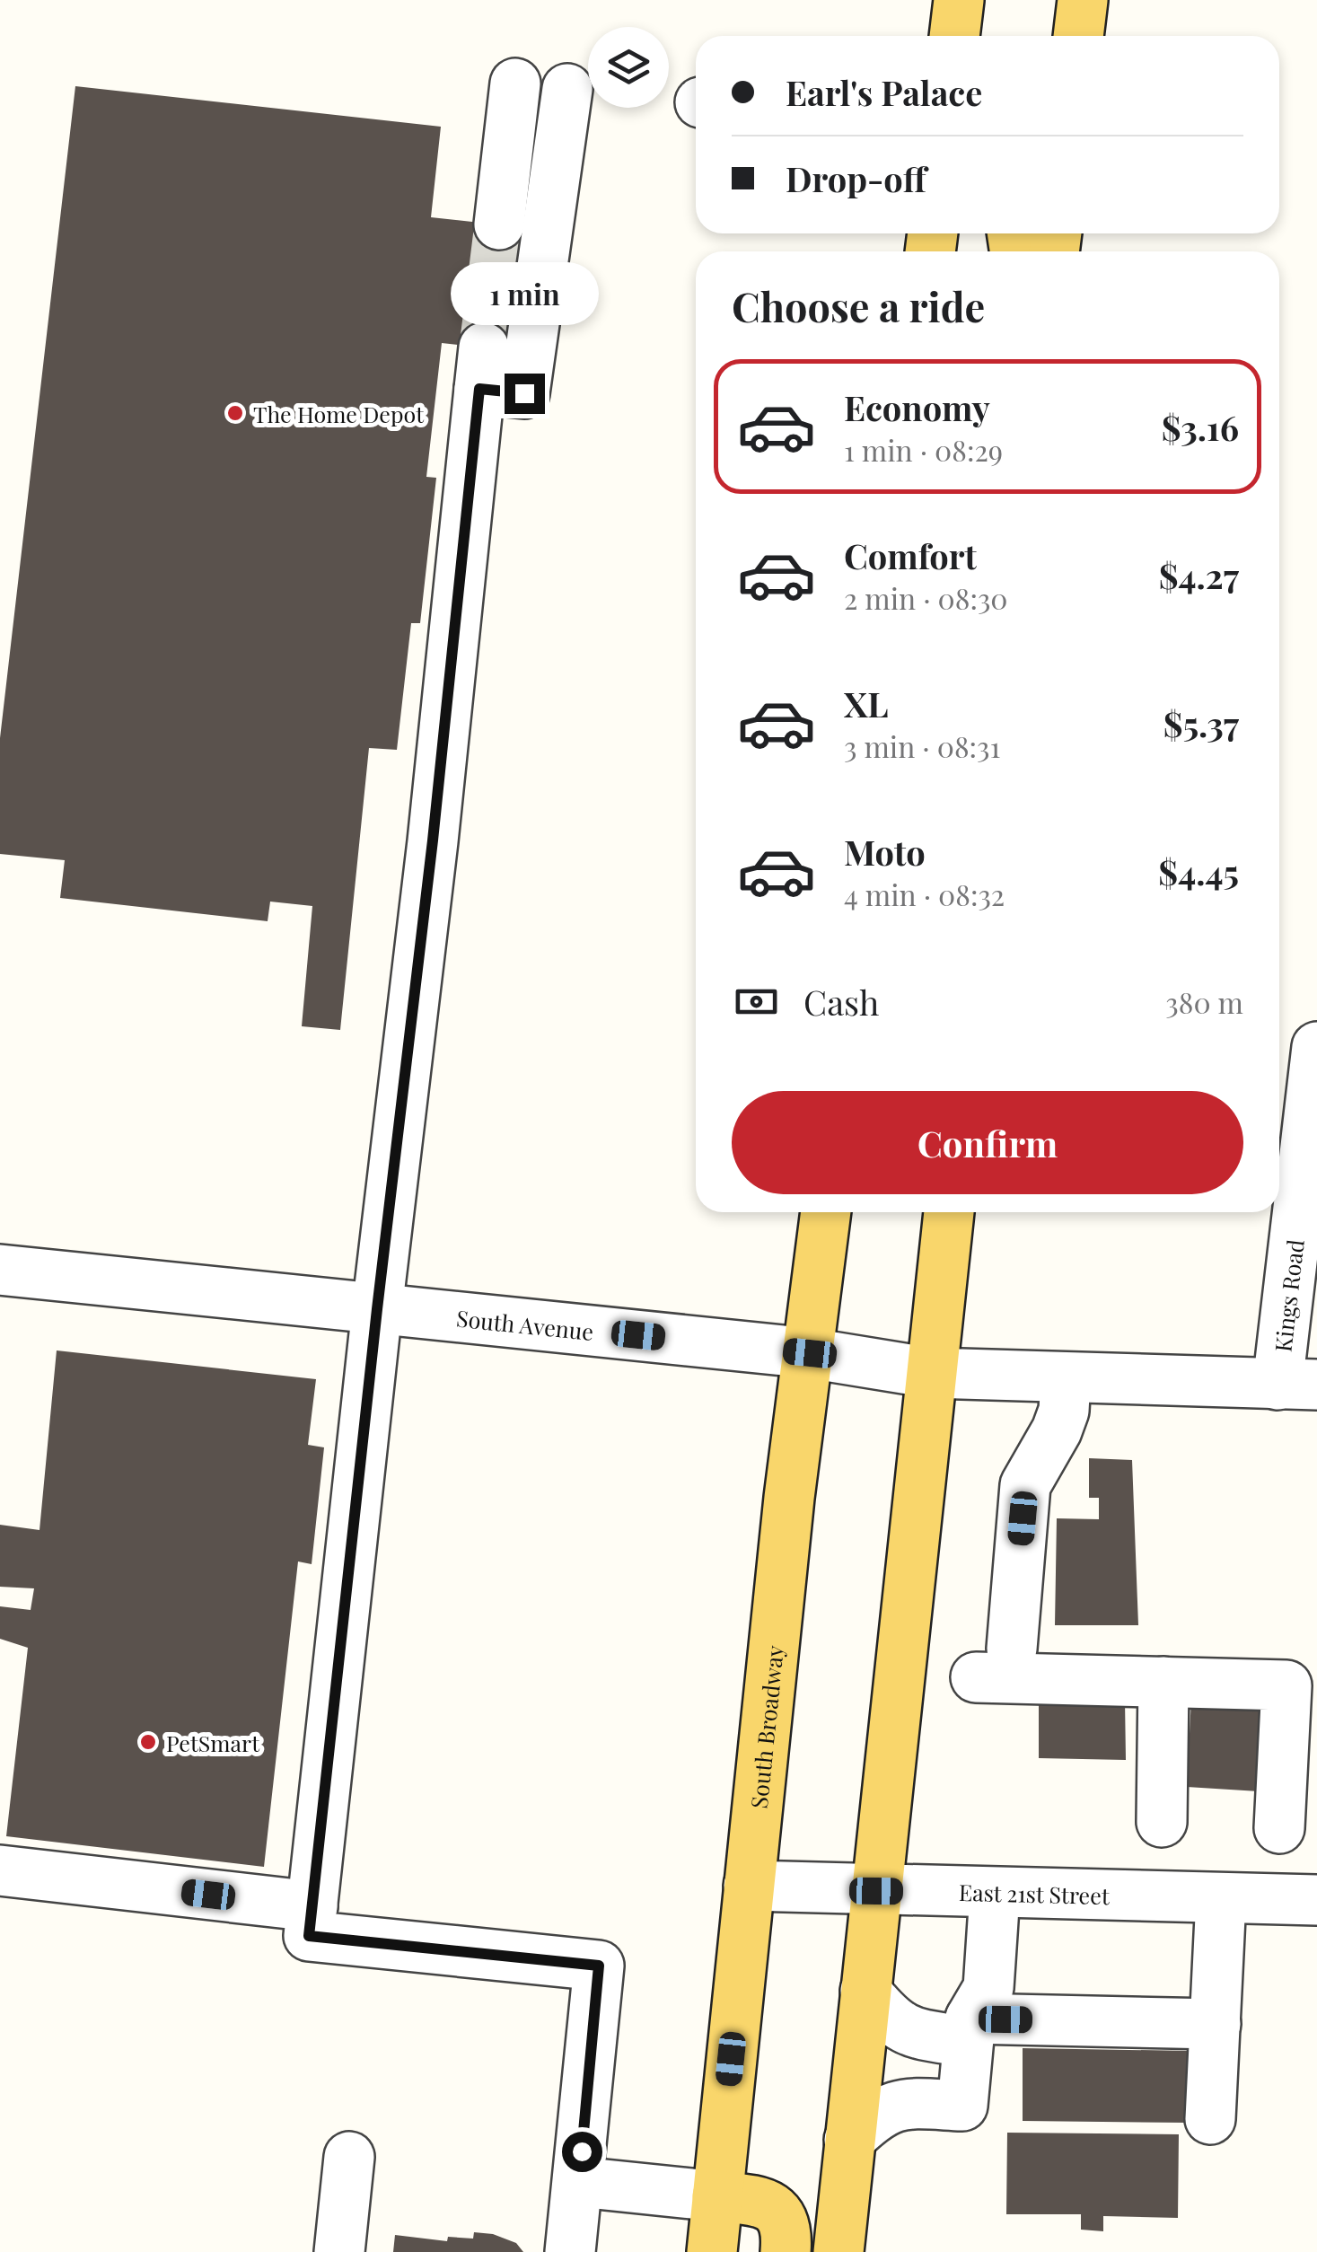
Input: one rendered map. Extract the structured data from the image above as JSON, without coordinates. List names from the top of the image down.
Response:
{
  "streets": {
    "main road": ["South Broadway"],
    "street": ["Kings Road", "South Avenue", "East 21st Street"]
  },
  "crossings": [
    ["Kings Road", "South Avenue"],
    ["South Avenue", "South Broadway"],
    ["South Broadway", "East 21st Street"]
  ],
  "places": ["The Home Depot", "PetSmart"],
  "page": {
    "banner": ["Earl's Palace", "Drop-off"],
    "heading": "Choose a ride",
    "bubble": "1 min",
    "list": [
      {
        "name": "Economy",
        "note": "1 min · 08:29",
        "value": "$3.16"
      },
      {
        "name": "Comfort",
        "note": "2 min · 08:30",
        "value": "$4.27"
      },
      {
        "name": "XL",
        "note": "3 min · 08:31",
        "value": "$5.37"
      },
      {
        "name": "Moto",
        "note": "4 min · 08:32",
        "value": "$4.45"
      }
    ],
    "pay": ["Cash", "380 m"],
    "buttons": "Confirm"
  }
}
